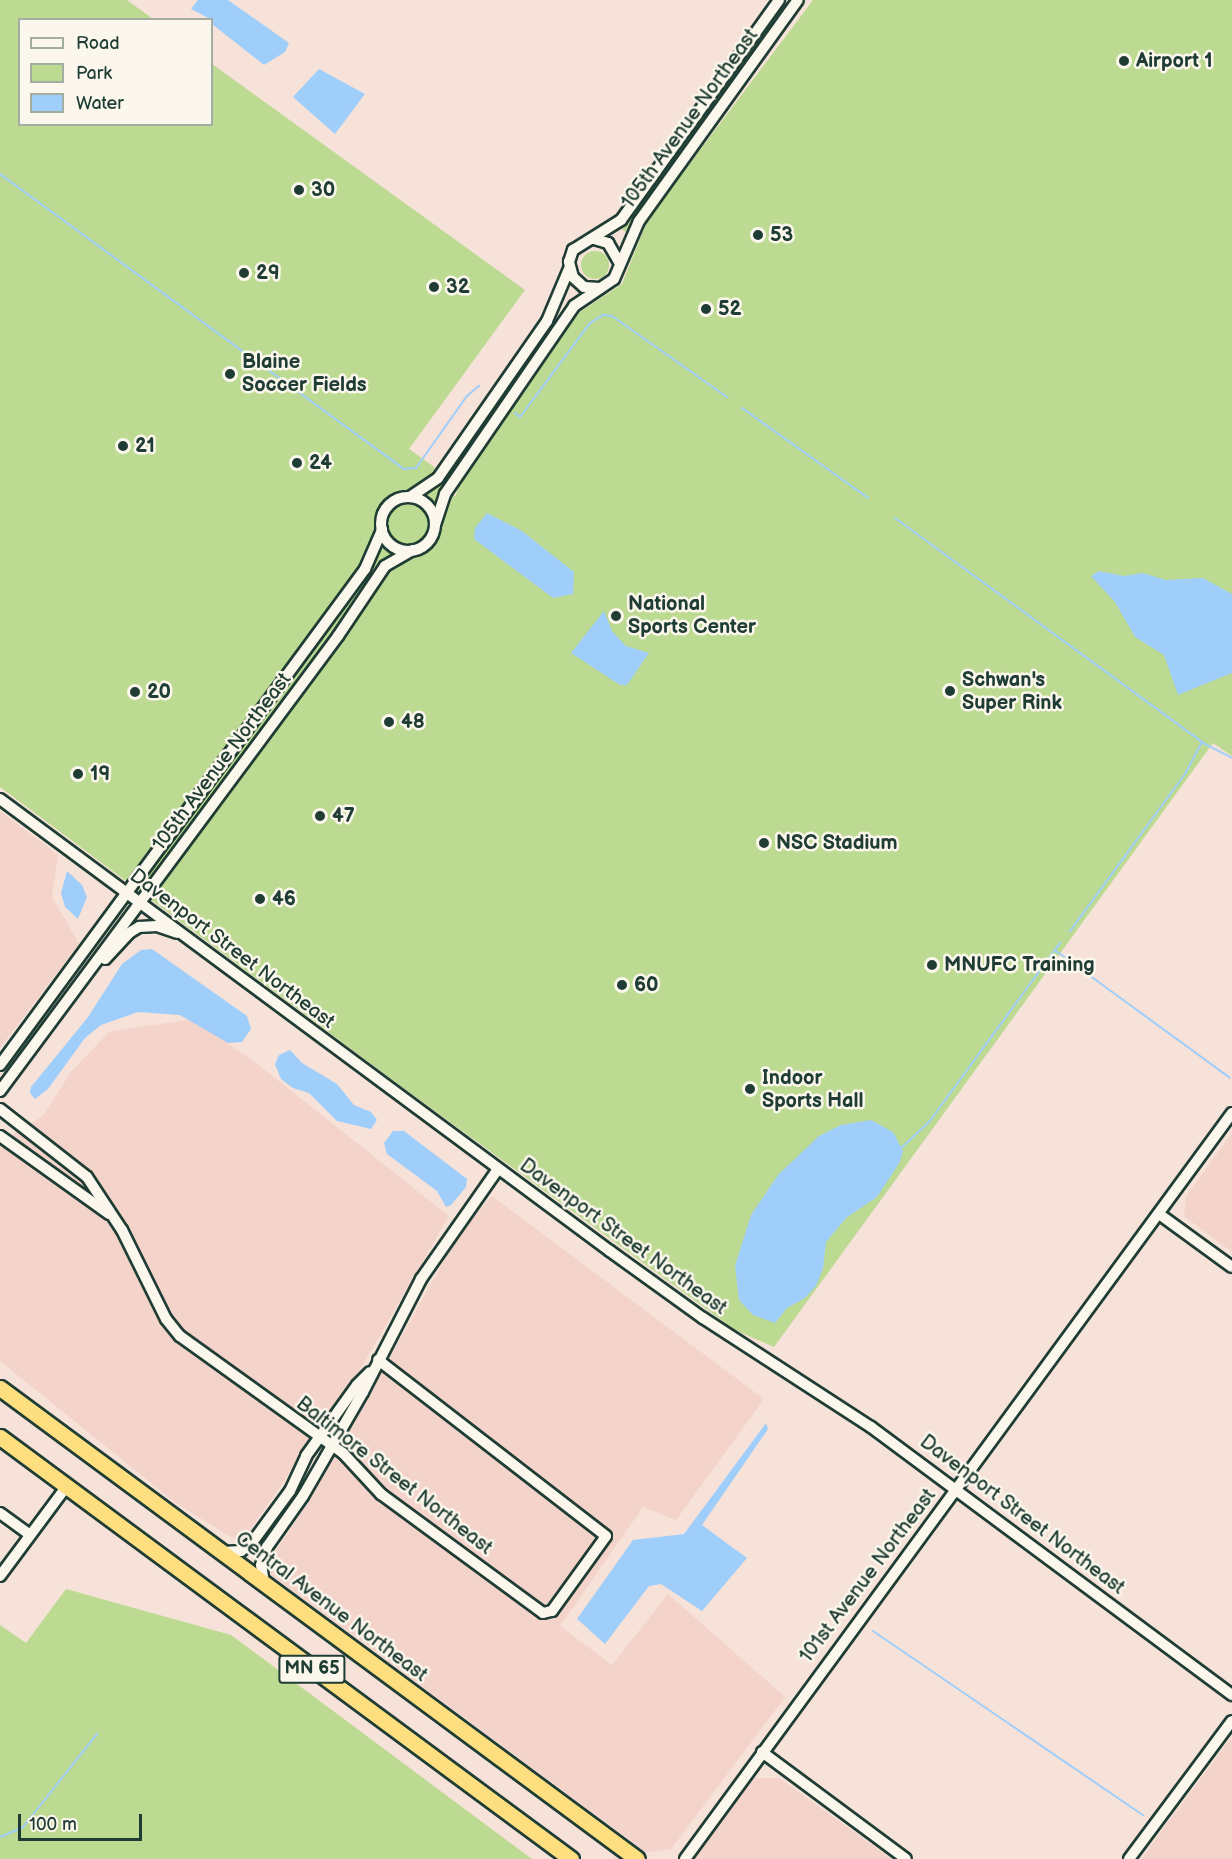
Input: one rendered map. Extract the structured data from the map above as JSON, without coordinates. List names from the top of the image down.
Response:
{
  "streets": {
    "highway": ["Central Avenue Northeast", "MN 65"],
    "street": [
      "105th Avenue Northeast",
      "Davenport Street Northeast",
      "Baltimore Street Northeast",
      "101st Avenue Northeast"
    ]
  },
  "crossings": [
    ["105th Avenue Northeast", "Davenport Street Northeast"],
    ["Davenport Street Northeast", "101st Avenue Northeast"]
  ],
  "places": [
    "Airport 1",
    "30",
    "53",
    "29",
    "32",
    "52",
    "Blaine Soccer Fields",
    "21",
    "24",
    "National Sports Center",
    "Schwan's Super Rink",
    "20",
    "48",
    "19",
    "47",
    "NSC Stadium",
    "46",
    "MNUFC Training",
    "60",
    "Indoor Sports Hall"
  ],
  "legend": ["Road", "Park", "Water"],
  "scale_bar": "100 m"
}
